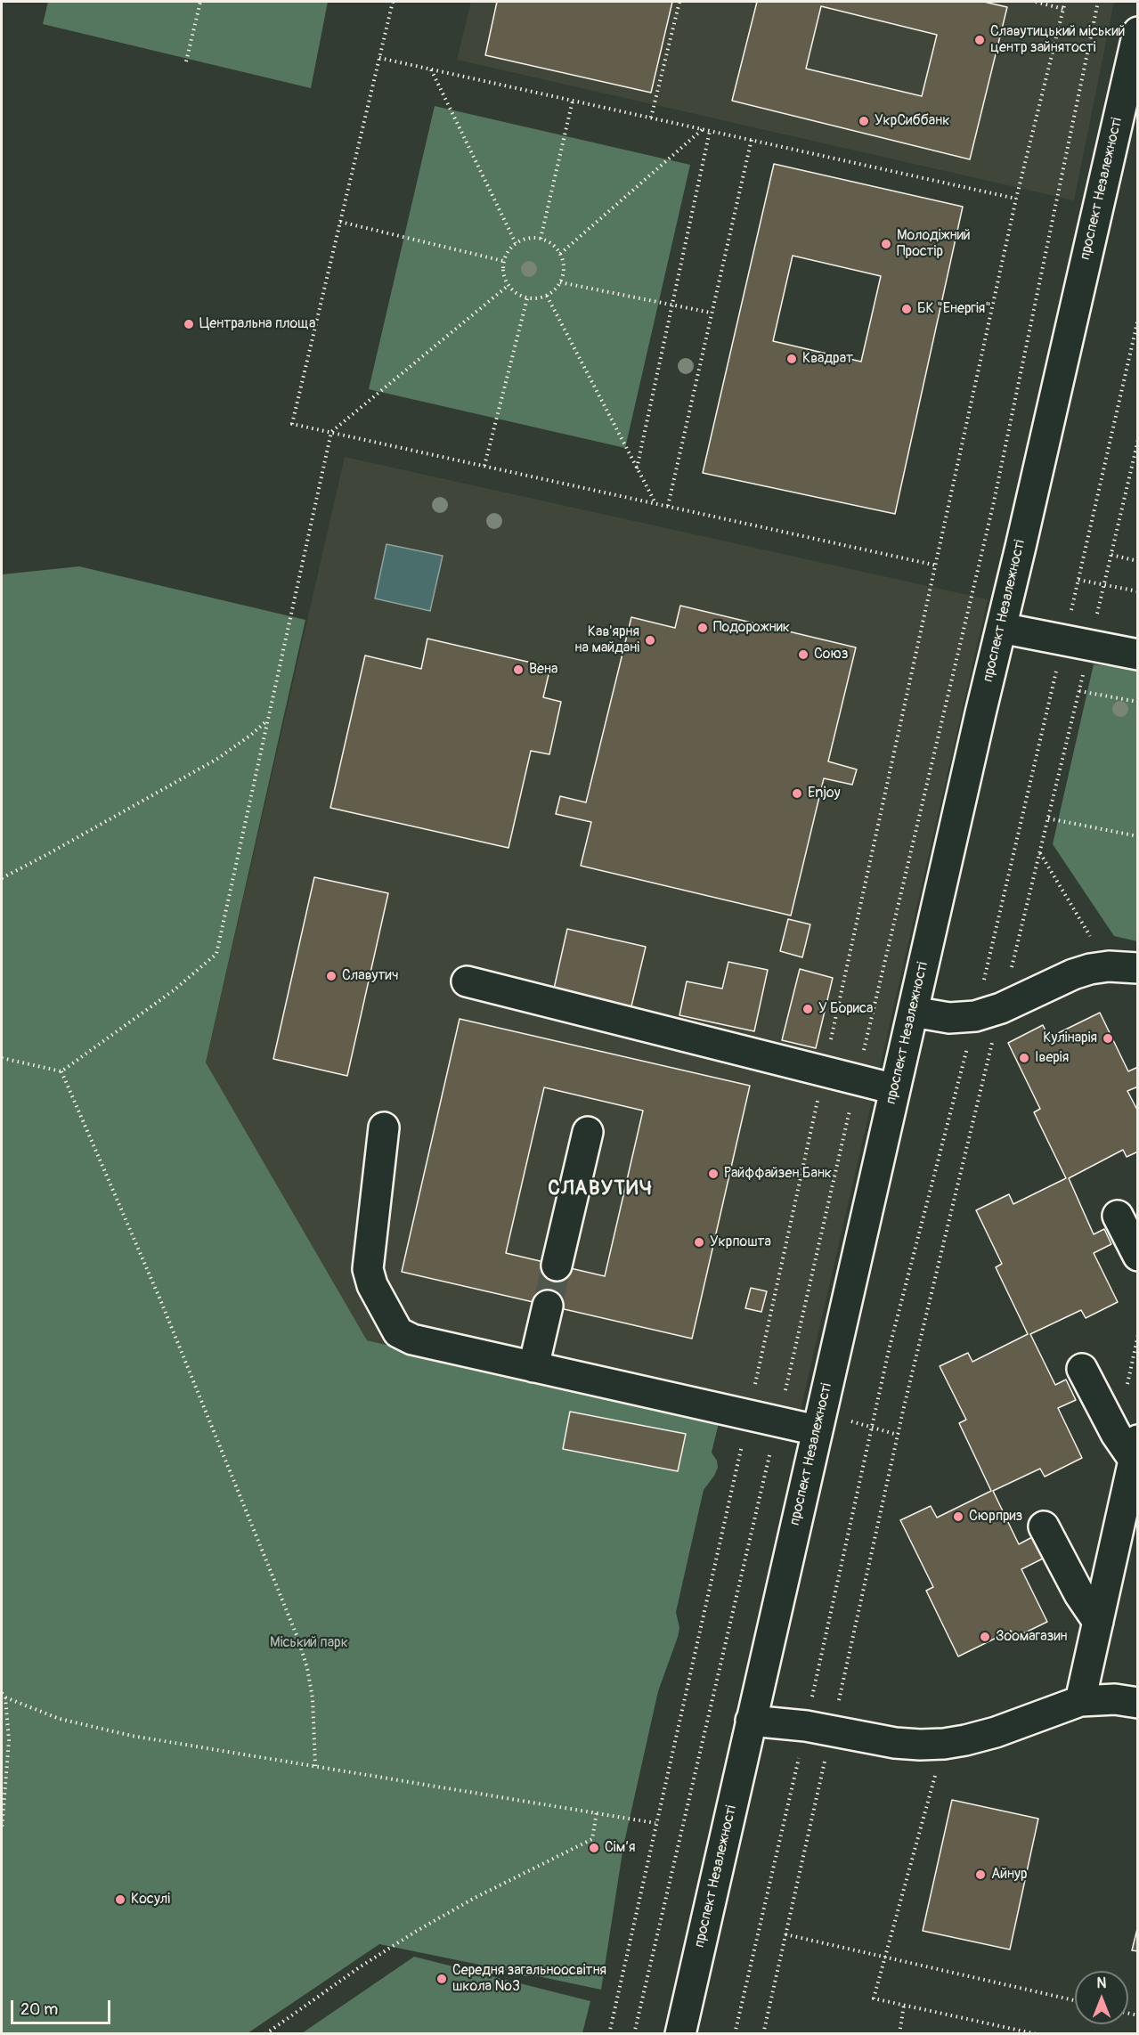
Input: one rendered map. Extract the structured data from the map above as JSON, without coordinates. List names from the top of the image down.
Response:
{
  "streets": {
    "street": ["проспект Незалежності"]
  },
  "districts": ["СЛАВУТИЧ"],
  "parks": ["Міський парк"],
  "places": [
    "Славутицький міський центр зайнятості",
    "УкрСиббанк",
    "Молодіжний Простір",
    "БК \"Енергія\"",
    "Центральна площа",
    "Квадрат",
    "Подорожник",
    "Кав'ярня на майдані",
    "Союз",
    "Вена",
    "Enjoy",
    "Славутич",
    "У Бориса",
    "Кулінарія",
    "Іверія",
    "Райффайзен Банк",
    "Укрпошта",
    "Сюрприз",
    "Зоомагазин",
    "Сім’я",
    "Айнур",
    "Косулі",
    "Середня загальноосвітня школа №3"
  ],
  "scale_bar": "20 m",
  "north": "top"
}
